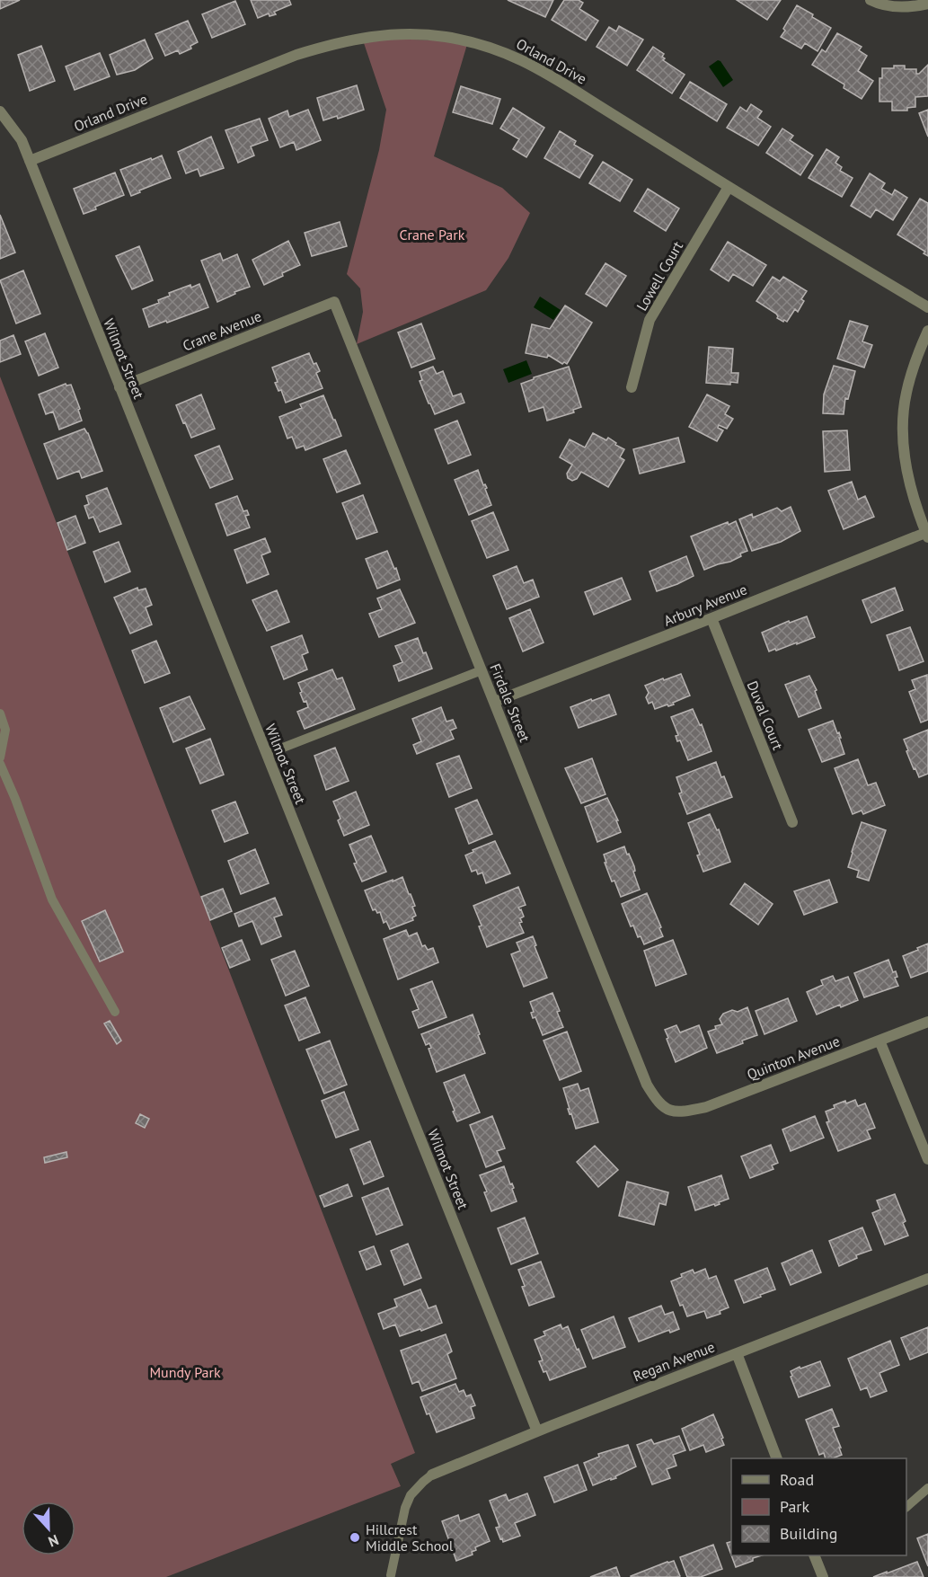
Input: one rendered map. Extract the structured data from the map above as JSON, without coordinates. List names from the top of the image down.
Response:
{
  "streets": {
    "street": [
      "Orland Drive",
      "Lowell Court",
      "Crane Avenue",
      "Wilmot Street",
      "Arbury Avenue",
      "Firdale Street",
      "Duval Court",
      "Quinton Avenue",
      "Regan Avenue"
    ]
  },
  "crossings": [
    ["Orland Drive", "Lowell Court"],
    ["Orland Drive", "Wilmot Street"],
    ["Crane Avenue", "Wilmot Street"],
    ["Crane Avenue", "Firdale Street"],
    ["Wilmot Street", "Regan Avenue"],
    ["Arbury Avenue", "Firdale Street"],
    ["Arbury Avenue", "Duval Court"],
    ["Firdale Street", "Quinton Avenue"]
  ],
  "parks": ["Crane Park", "Mundy Park"],
  "places": ["Hillcrest Middle School"],
  "legend": ["Road", "Park", "Building"],
  "north": "bottom"
}
